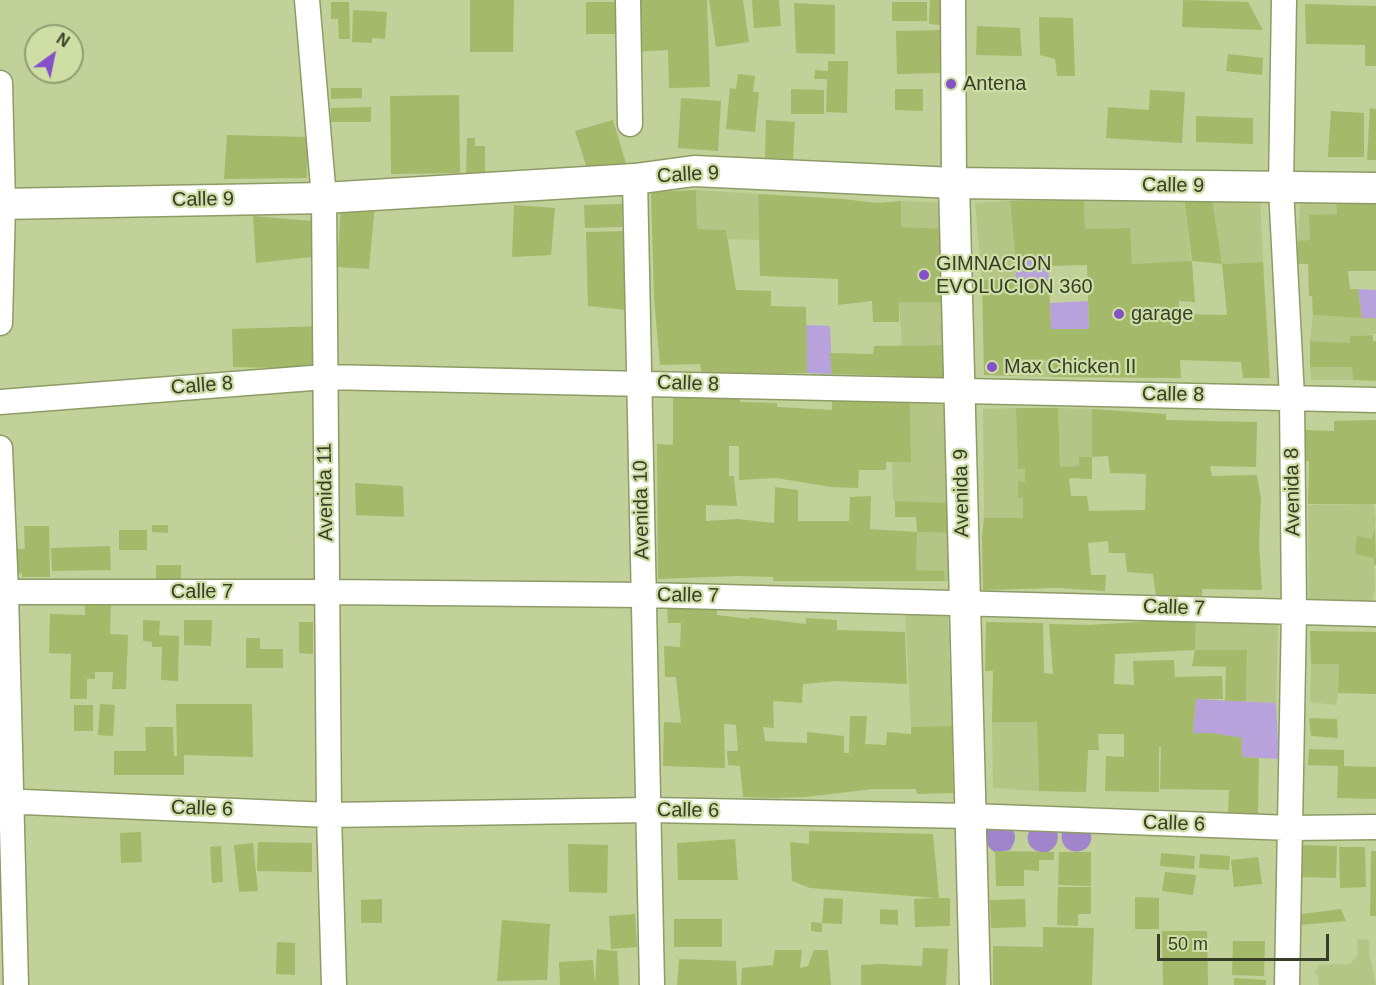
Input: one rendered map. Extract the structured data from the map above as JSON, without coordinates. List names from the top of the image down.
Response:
{
  "streets": {
    "street": [
      "Calle 9",
      "Calle 8",
      "Avenida 11",
      "Avenida 8",
      "Avenida 9",
      "Avenida 10",
      "Calle 7",
      "Calle 6"
    ]
  },
  "crossings": [
    ["Calle 9", "Avenida 11"],
    ["Calle 9", "Avenida 8"],
    ["Calle 9", "Avenida 9"],
    ["Calle 9", "Avenida 10"],
    ["Calle 8", "Avenida 11"],
    ["Calle 8", "Avenida 8"],
    ["Calle 8", "Avenida 9"],
    ["Calle 8", "Avenida 10"],
    ["Avenida 11", "Calle 7"],
    ["Avenida 11", "Calle 6"],
    ["Avenida 8", "Calle 7"],
    ["Avenida 8", "Calle 6"],
    ["Avenida 9", "Calle 7"],
    ["Avenida 9", "Calle 6"],
    ["Avenida 10", "Calle 7"],
    ["Avenida 10", "Calle 6"]
  ],
  "places": [
    "Antena",
    "GIMNACION EVOLUCION 360",
    "garage",
    "Max Chicken II"
  ],
  "scale_bar": "50 m",
  "north": "top right"
}
